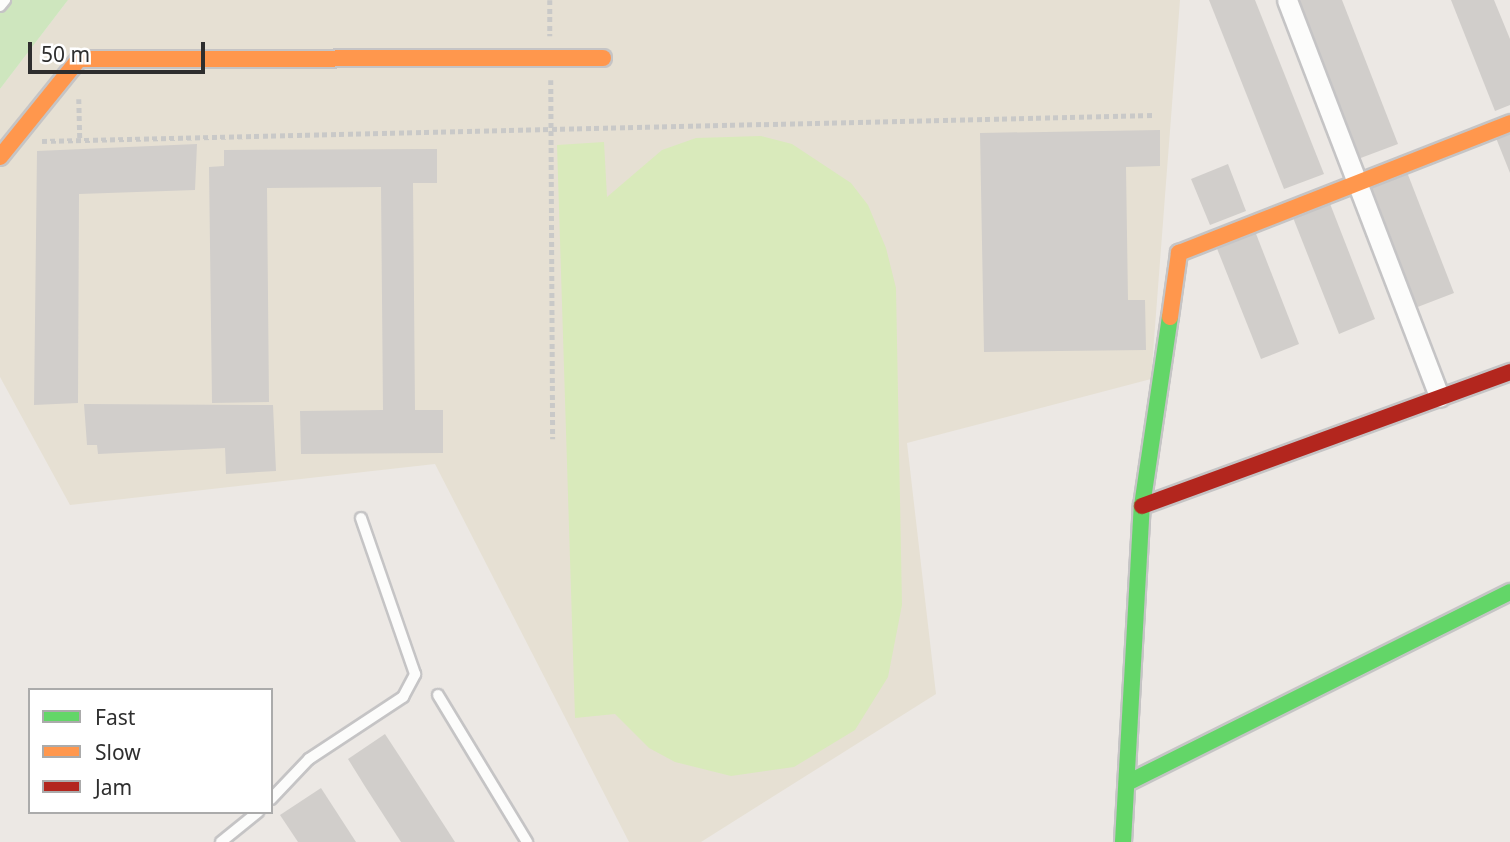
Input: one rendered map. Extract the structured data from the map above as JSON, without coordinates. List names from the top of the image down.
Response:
{
  "legend": ["Fast", "Slow", "Jam"],
  "scale_bar": "50 m"
}
